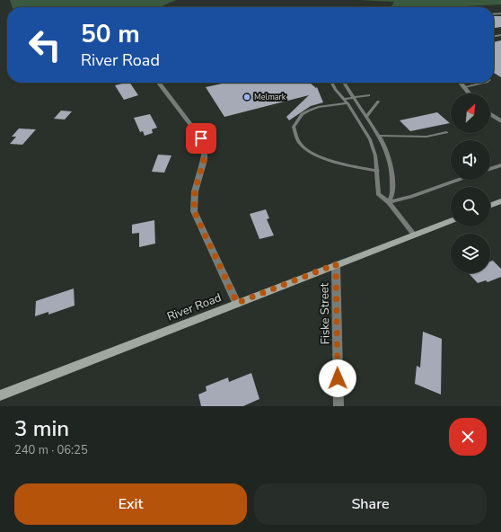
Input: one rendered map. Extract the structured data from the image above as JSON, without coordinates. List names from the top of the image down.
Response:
{
  "streets": {
    "main road": ["River Road"],
    "street": ["Fiske Street"]
  },
  "crossings": [
    ["River Road", "Fiske Street"]
  ],
  "places": ["Melmark"],
  "north": "top right",
  "page": {
    "turn": ["50 m", "River Road"],
    "heading": ["3 min", "240 m · 06:25"],
    "buttons": ["Exit", "Share"]
  }
}
